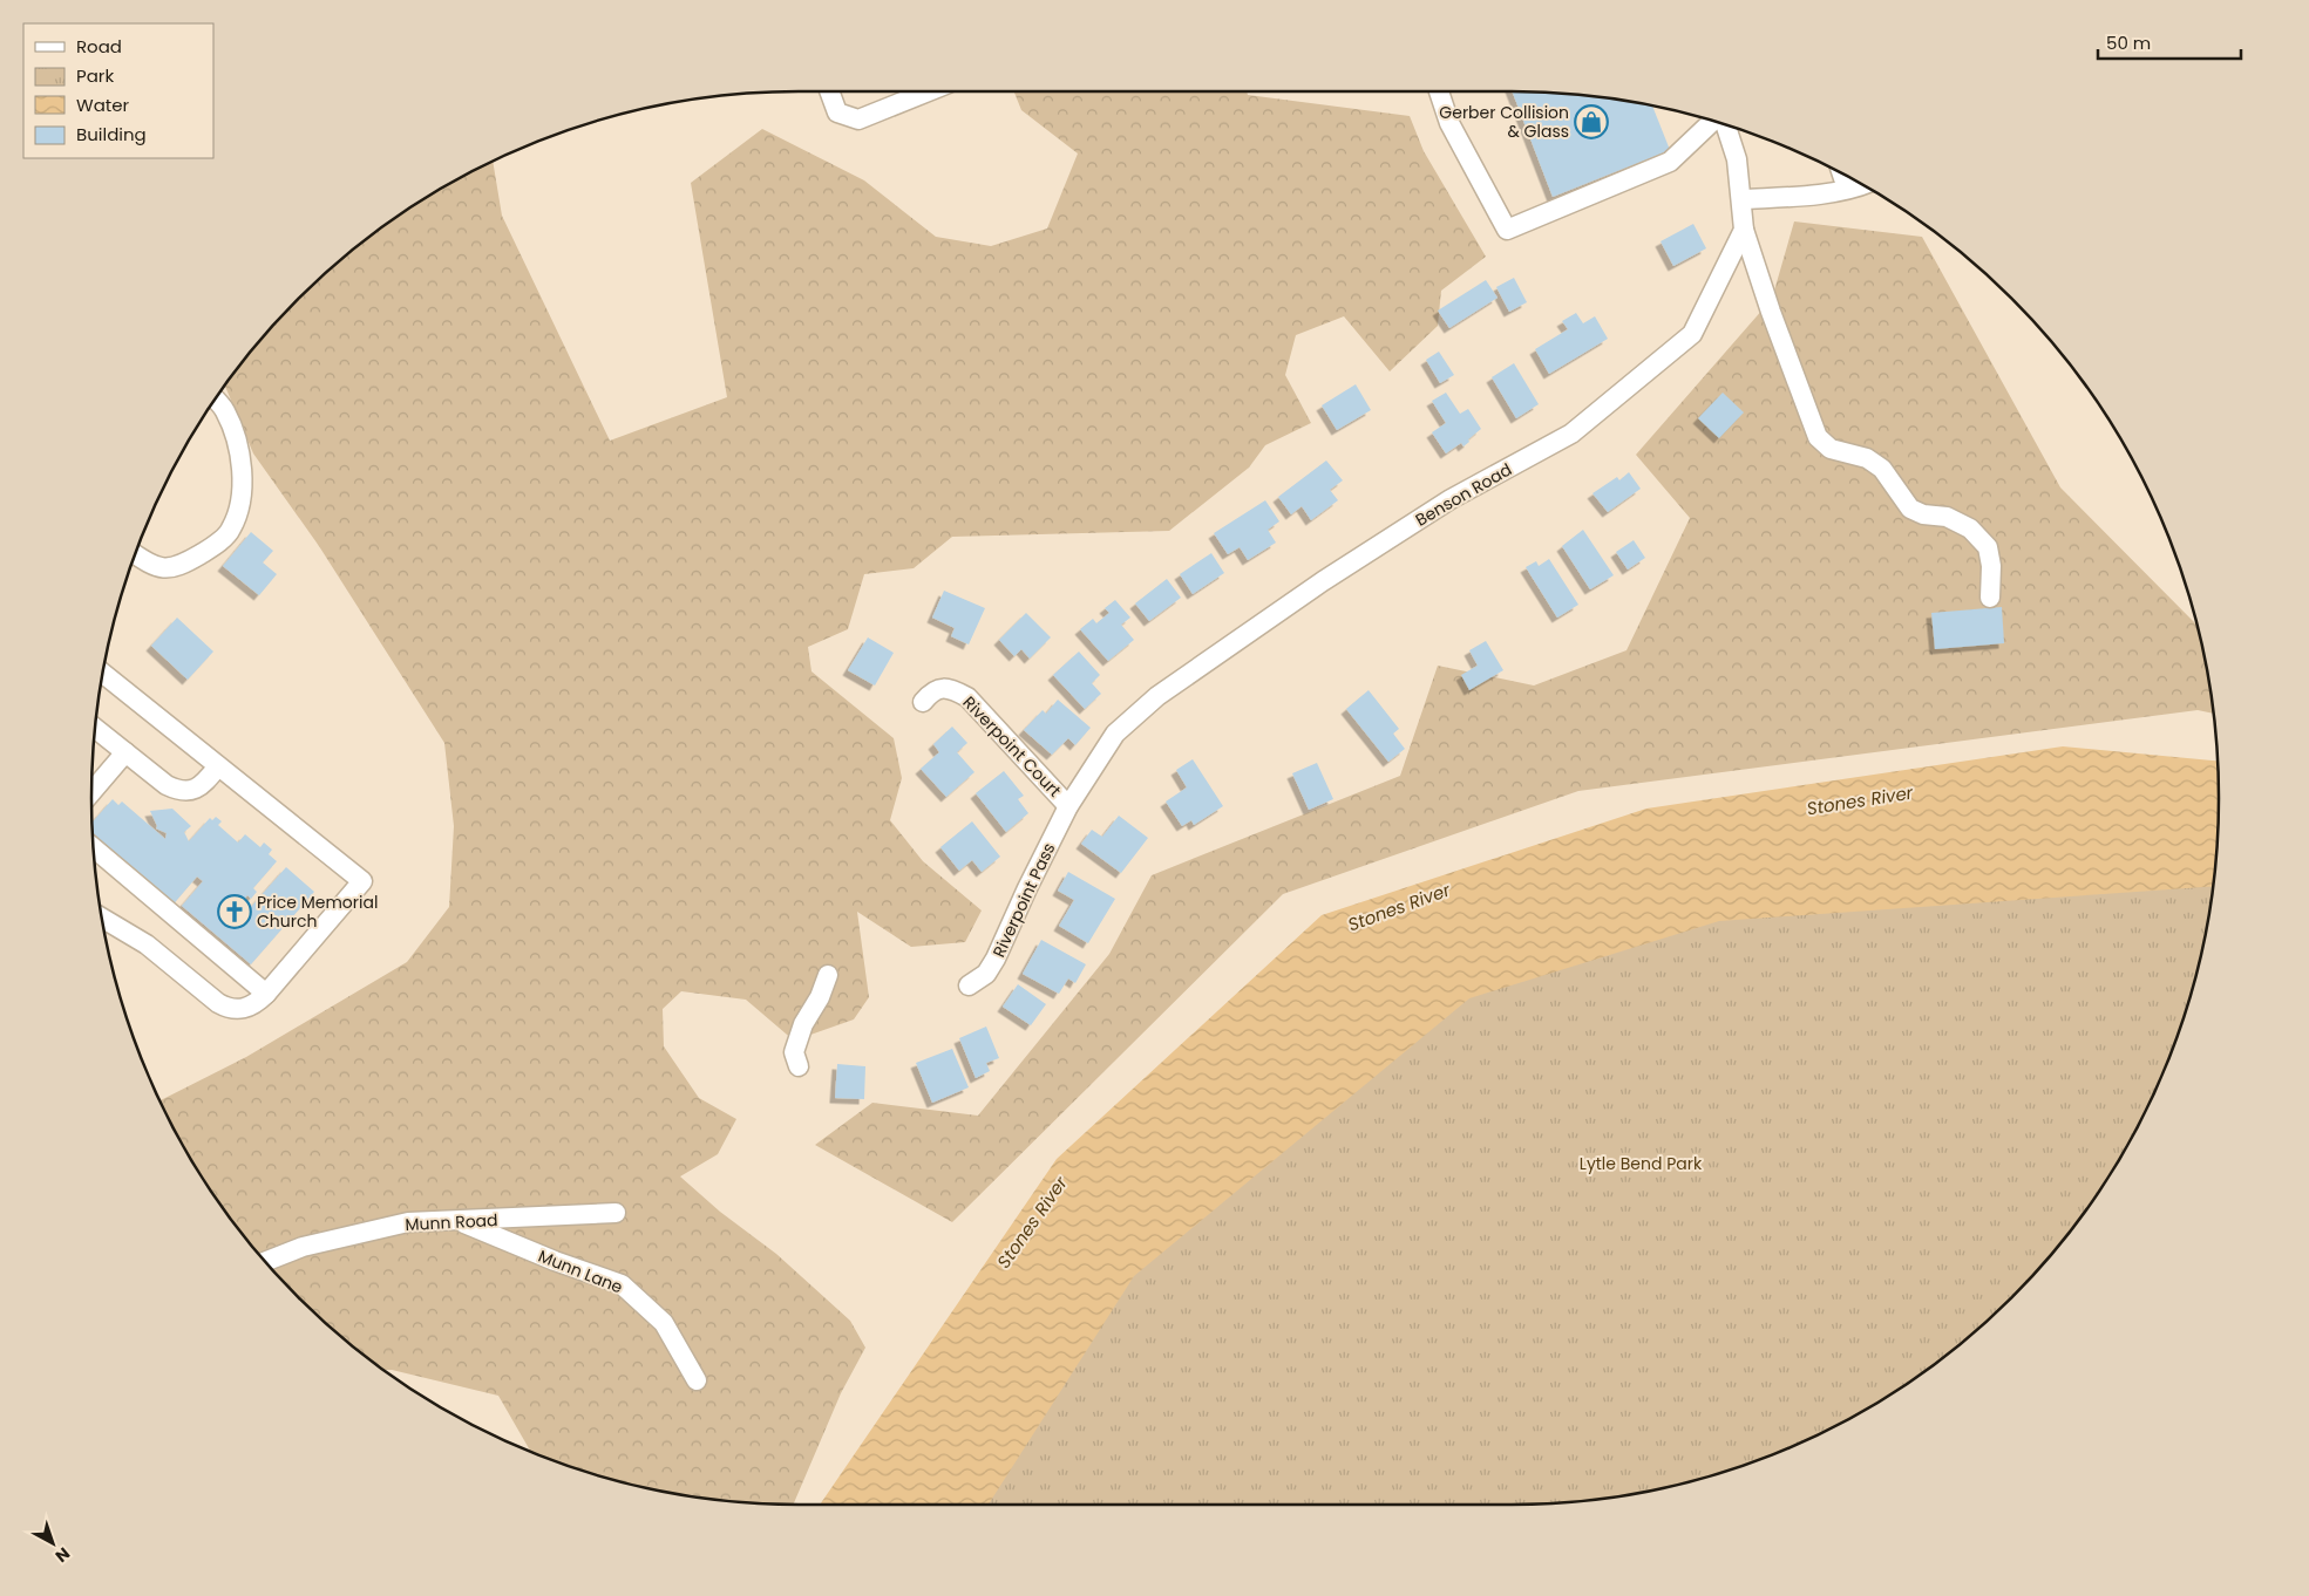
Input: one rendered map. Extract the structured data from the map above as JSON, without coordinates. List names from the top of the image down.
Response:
{
  "streets": {
    "street": [
      "Benson Road",
      "Riverpoint Court",
      "Riverpoint Pass",
      "Munn Road",
      "Munn Lane"
    ]
  },
  "crossings": [
    ["Benson Road", "Riverpoint Court"],
    ["Benson Road", "Riverpoint Pass"],
    ["Riverpoint Court", "Riverpoint Pass"],
    ["Munn Road", "Munn Lane"]
  ],
  "water": ["Stones River"],
  "parks": ["Lytle Bend Park"],
  "places": {
    "shop": ["Gerber Collision & Glass"],
    "church": ["Price Memorial Church"]
  },
  "legend": [
    "Road",
    "Park",
    "Water",
    "Building"
  ],
  "scale_bar": "50 m",
  "north": "bottom right"
}
